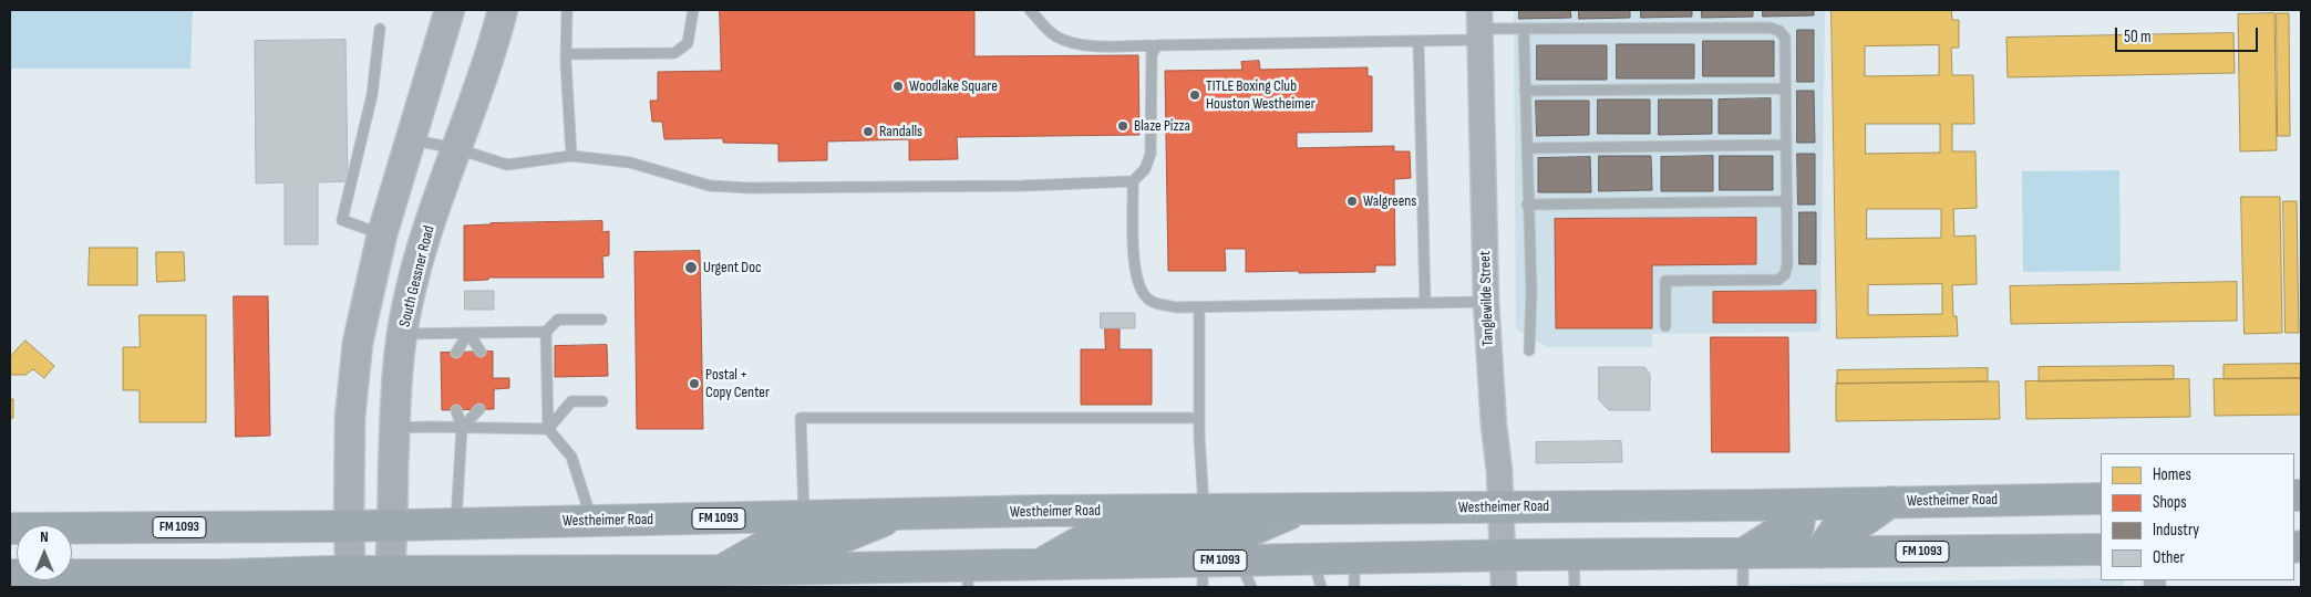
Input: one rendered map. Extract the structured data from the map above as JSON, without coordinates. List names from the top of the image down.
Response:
{
  "streets": {
    "main road": ["South Gessner Road", "Westheimer Road", "FM 1093"],
    "street": ["Tanglewilde Street"]
  },
  "crossings": [
    ["South Gessner Road", "Westheimer Road"],
    ["South Gessner Road", "FM 1093"],
    ["Tanglewilde Street", "Westheimer Road"],
    ["Tanglewilde Street", "FM 1093"]
  ],
  "places": [
    "Woodlake Square",
    "TITLE Boxing Club Houston Westheimer",
    "Blaze Pizza",
    "Randalls",
    "Walgreens",
    "Urgent Doc",
    "Postal + Copy Center"
  ],
  "legend": [
    "Homes",
    "Shops",
    "Industry",
    "Other"
  ],
  "scale_bar": "50 m",
  "north": "top"
}
